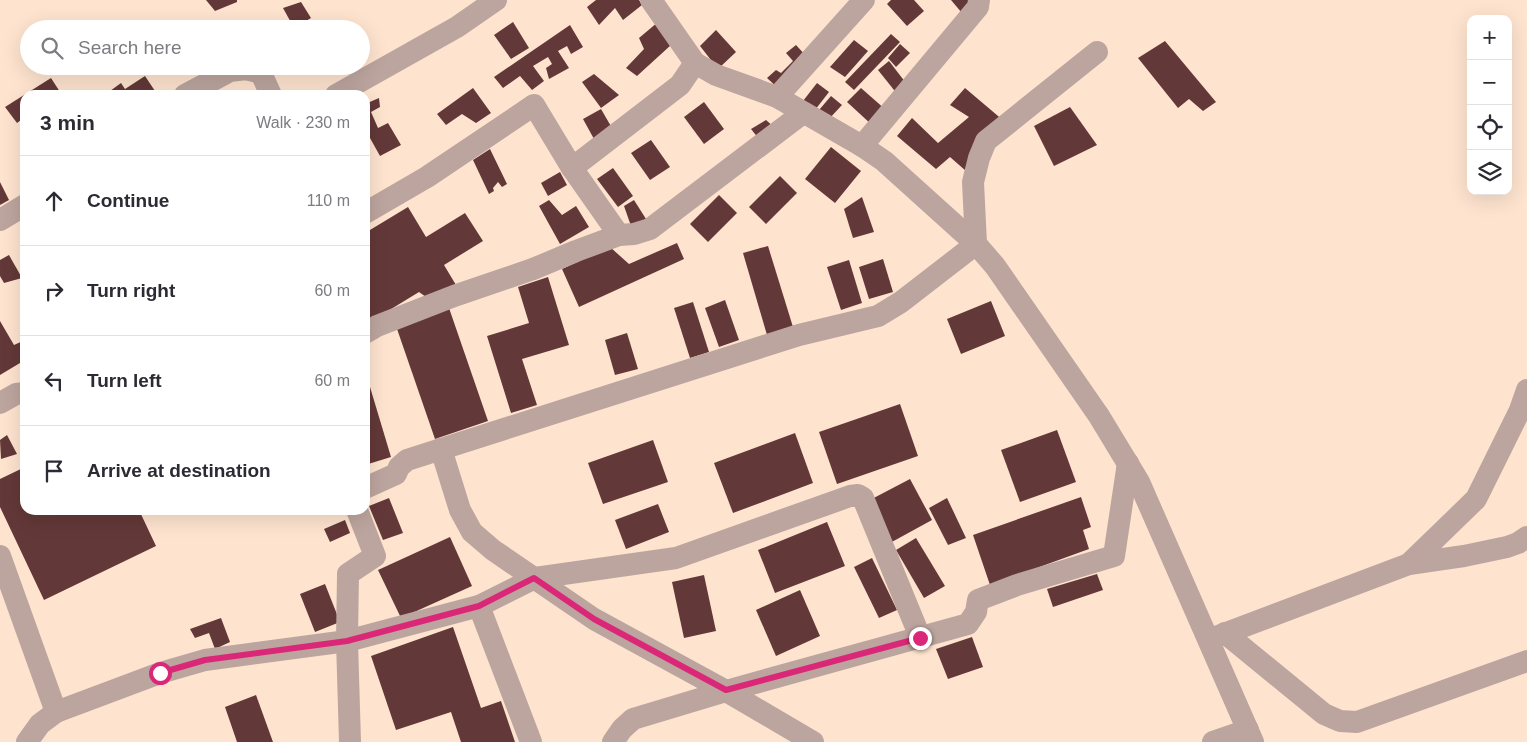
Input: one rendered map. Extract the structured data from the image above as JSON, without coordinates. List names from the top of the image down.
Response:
{
  "page": {
    "map_buttons": ["+", "−"],
    "search": "Search here",
    "heading": ["3 min", "Walk · 230 m"],
    "list": [
      ["Continue", "110 m"],
      ["Turn right", "60 m"],
      ["Turn left", "60 m"],
      "Arrive at destination"
    ]
  }
}
